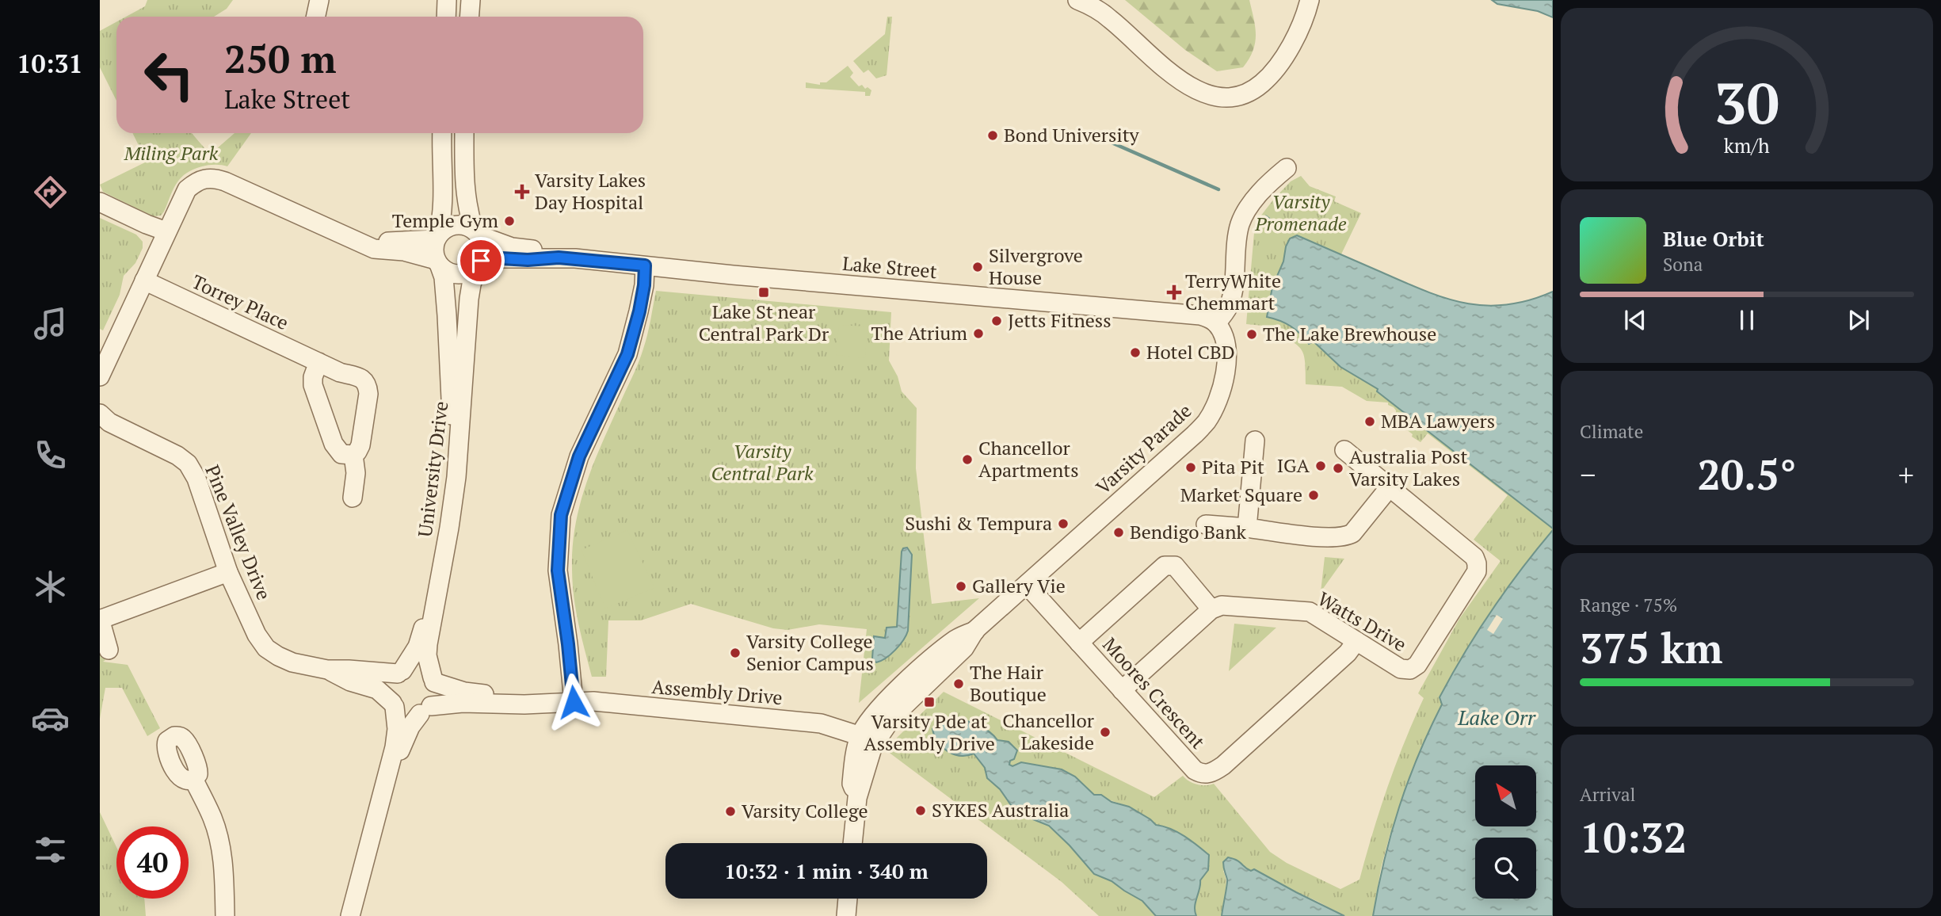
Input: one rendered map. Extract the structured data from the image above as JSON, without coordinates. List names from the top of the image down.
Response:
{
  "streets": {
    "street": [
      "Lake Street",
      "Torrey Place",
      "Varsity Parade",
      "University Drive",
      "Pine Valley Drive",
      "Watts Drive",
      "Assembly Drive",
      "Moores Crescent"
    ]
  },
  "crossings": [
    ["Lake Street", "Varsity Parade"],
    ["Lake Street", "University Drive"],
    ["Varsity Parade", "Assembly Drive"],
    ["Varsity Parade", "Moores Crescent"],
    ["University Drive", "Pine Valley Drive"],
    ["University Drive", "Assembly Drive"],
    ["Pine Valley Drive", "Assembly Drive"],
    ["Watts Drive", "Moores Crescent"]
  ],
  "water": ["Lake Orr"],
  "parks": ["Miling Park", "Varsity Promenade", "Varsity Central Park"],
  "places": {
    "other": [
      "Bond University",
      "Temple Gym",
      "Silvergrove House",
      "Jetts Fitness",
      "The Atrium",
      "The Lake Brewhouse",
      "Hotel CBD",
      "MBA Lawyers",
      "Chancellor Apartments",
      "IGA",
      "Pita Pit",
      "Australia Post Varsity Lakes",
      "Market Square",
      "Sushi & Tempura",
      "Bendigo Bank",
      "Gallery Vie",
      "Varsity College Senior Campus",
      "The Hair Boutique",
      "Chancellor Lakeside",
      "SYKES Australia",
      "Varsity College"
    ],
    "health": ["Varsity Lakes Day Hospital", "TerryWhite Chemmart"],
    "transit": ["Lake St near Central Park Dr", "Varsity Pde at Assembly Drive"]
  },
  "north": "top left",
  "page": {
    "tabs": "10:31",
    "turn": ["250 m", "Lake Street"],
    "song": ["Blue Orbit", "Sona"],
    "tile": [
      "Climate",
      ["Range · 75%", "375 km"],
      ["Arrival", "10:32"]
    ],
    "heat": ["−", "20.5°", "+"],
    "limit": "40",
    "trip": "10:32 · 1 min · 340 m",
    "gauge": ["30", "km/h"]
  }
}
